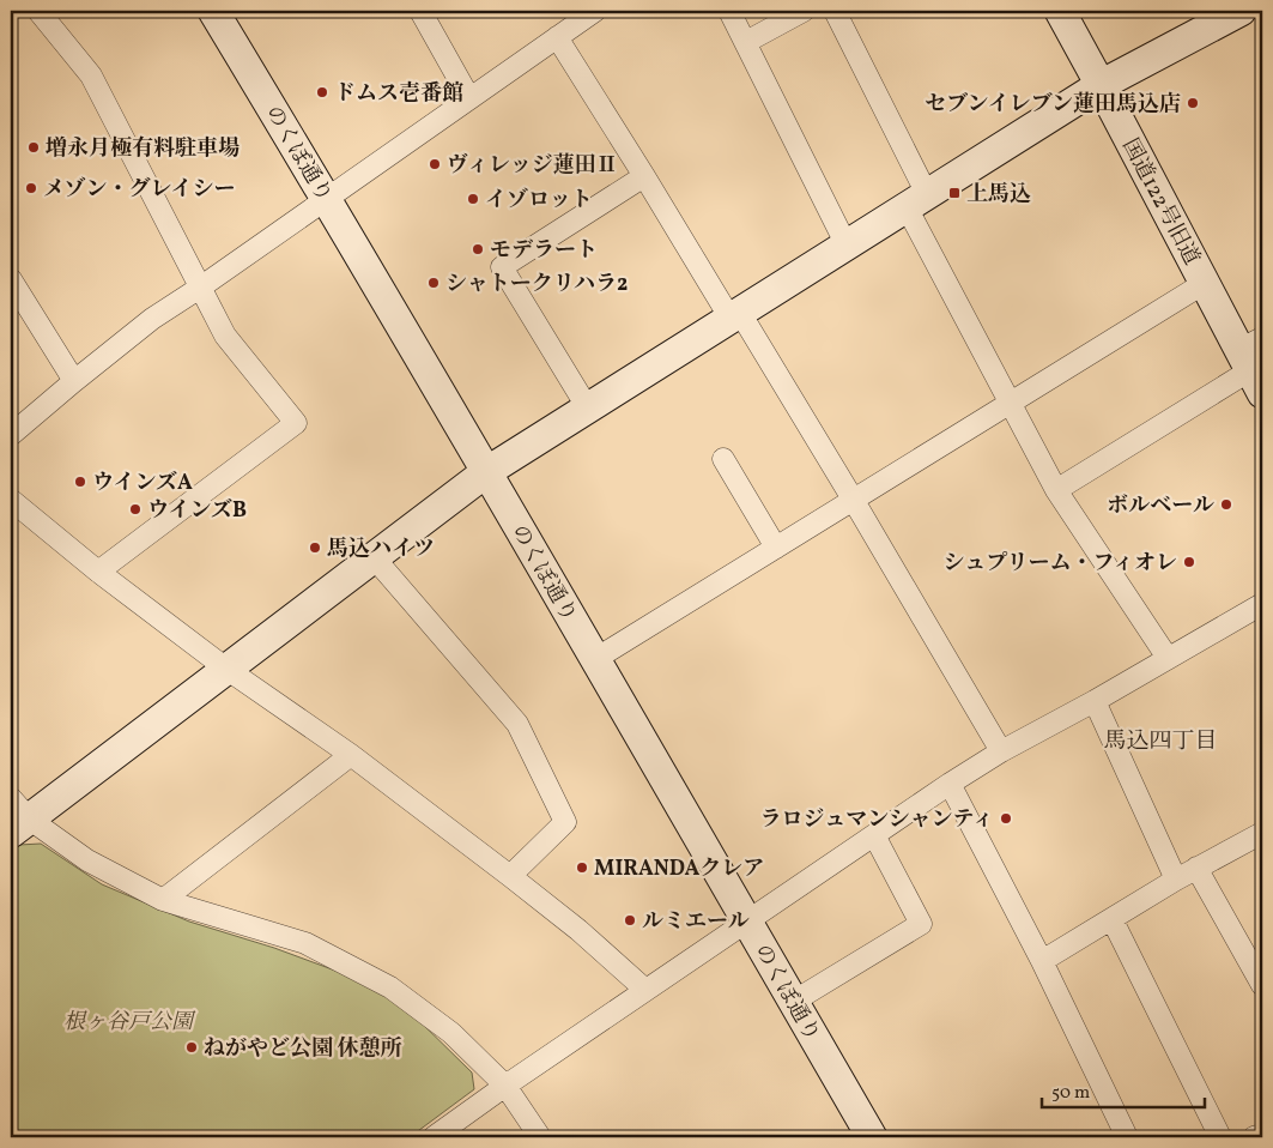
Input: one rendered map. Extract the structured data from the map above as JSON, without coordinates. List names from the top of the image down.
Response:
{
  "streets": {
    "street": ["のくぼ通り", "国道122号旧道"]
  },
  "districts": ["馬込四丁目"],
  "parks": ["根ヶ谷戸公園"],
  "places": {
    "other": [
      "ドムス壱番館",
      "セブンイレブン蓮田馬込店",
      "増永月極有料駐車場",
      "ヴィレッジ蓮田Ⅱ",
      "メゾン・グレイシー",
      "イゾロット",
      "モデラート",
      "シャトークリハラ2",
      "ウインズA",
      "ボルベール",
      "ウインズB",
      "馬込ハイツ",
      "シュプリーム・フィオレ",
      "ラロジュマンシャンティ",
      "MIRANDAクレア",
      "ルミエール",
      "ねがやど公園 休憩所"
    ],
    "transit": ["上馬込"]
  },
  "scale_bar": "50 m"
}
